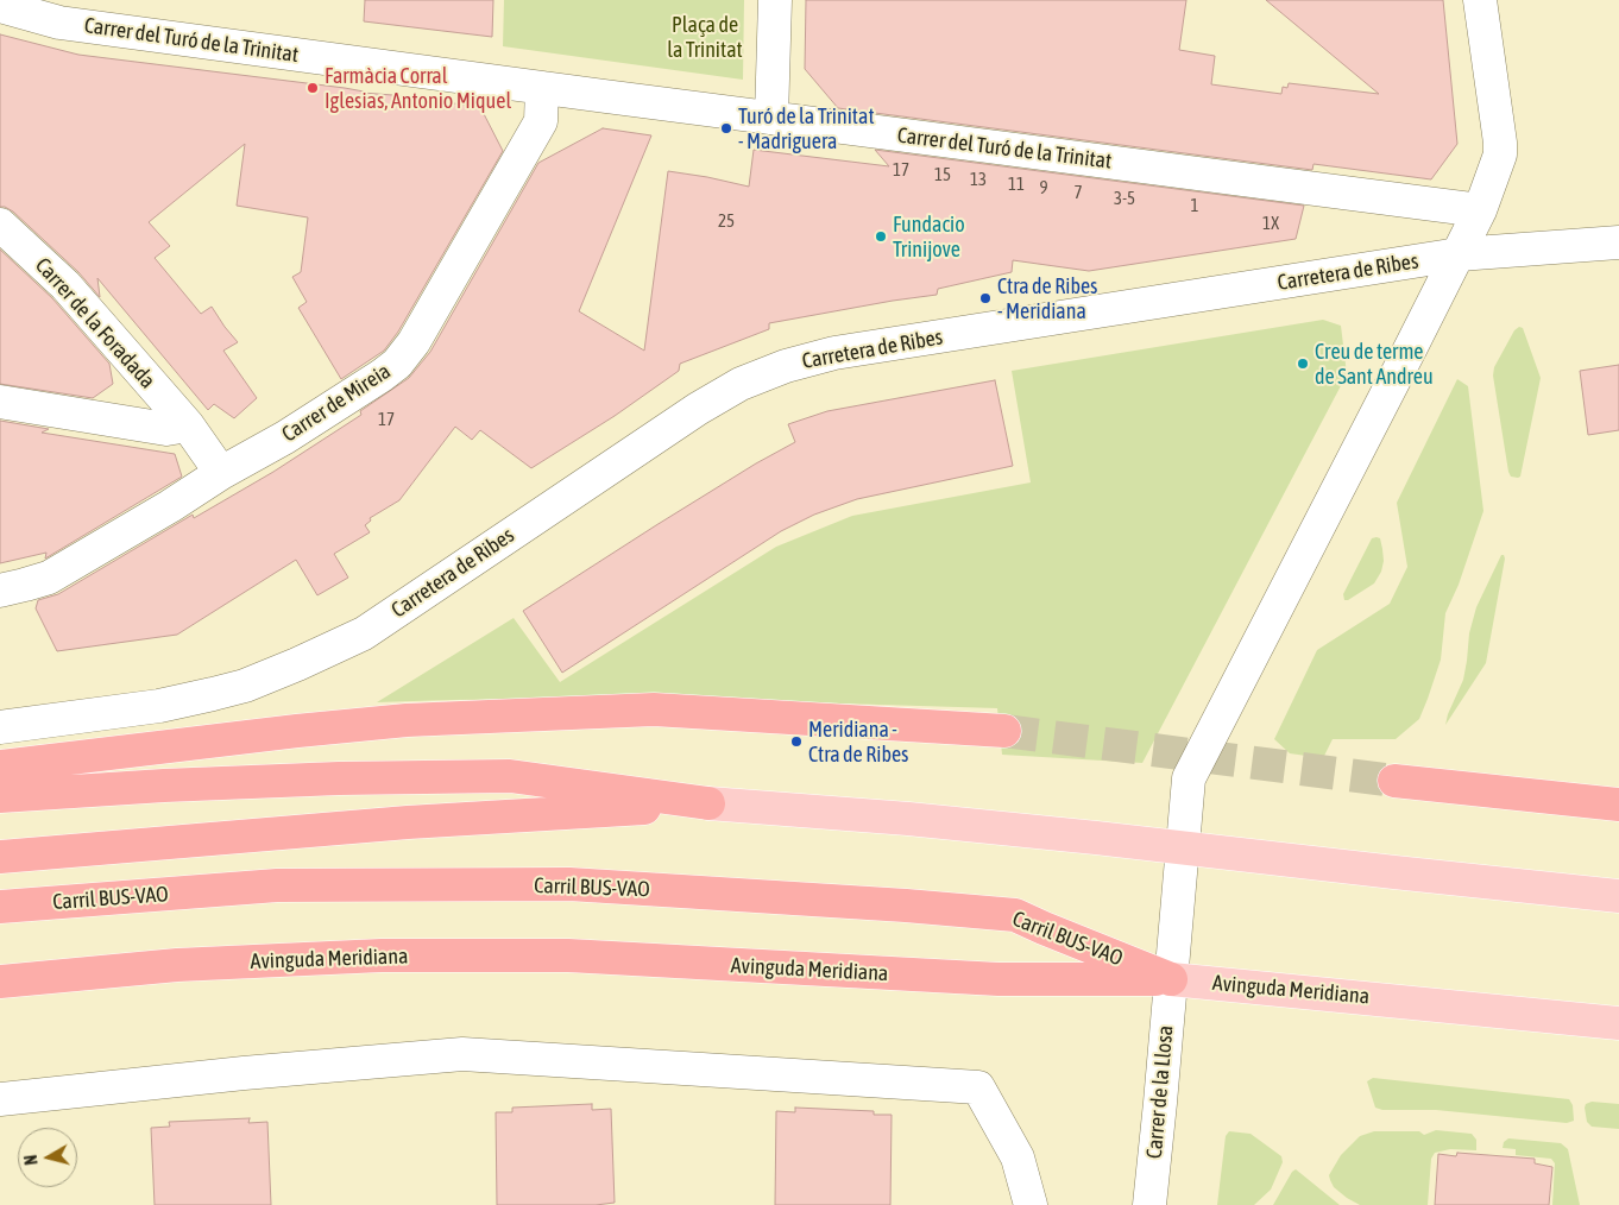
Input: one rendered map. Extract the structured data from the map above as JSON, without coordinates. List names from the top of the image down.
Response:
{
  "streets": {
    "highway": ["Carril BUS-VAO", "Avinguda Meridiana"],
    "street": [
      "Carrer del Turó de la Trinitat",
      "Carretera de Ribes",
      "Carrer de la Foradada",
      "Carrer de Mireia",
      "Carrer de la Llosa"
    ]
  },
  "crossings": [
    ["Carrer del Turó de la Trinitat", "Carrer de Mireia"],
    ["Carrer del Turó de la Trinitat", "Carrer de la Llosa"],
    ["Carretera de Ribes", "Carrer de la Llosa"],
    ["Carrer de la Foradada", "Carrer de Mireia"],
    ["Carril BUS-VAO", "Avinguda Meridiana"],
    ["Carril BUS-VAO", "Carrer de la Llosa"],
    ["Avinguda Meridiana", "Carrer de la Llosa"]
  ],
  "parks": ["Plaça de la Trinitat"],
  "places": [
    "Farmàcia Corral Iglesias, Antonio Miquel",
    "Turó de la Trinitat - Madriguera",
    "Fundacio Trinijove",
    "Ctra de Ribes - Meridiana",
    "Creu de terme de Sant Andreu",
    "Meridiana - Ctra de Ribes"
  ],
  "house_numbers": [
    "17",
    "15",
    "13",
    "11",
    "9",
    "7",
    "3-5",
    "1",
    "25",
    "1X",
    "17"
  ],
  "north": "left"
}
